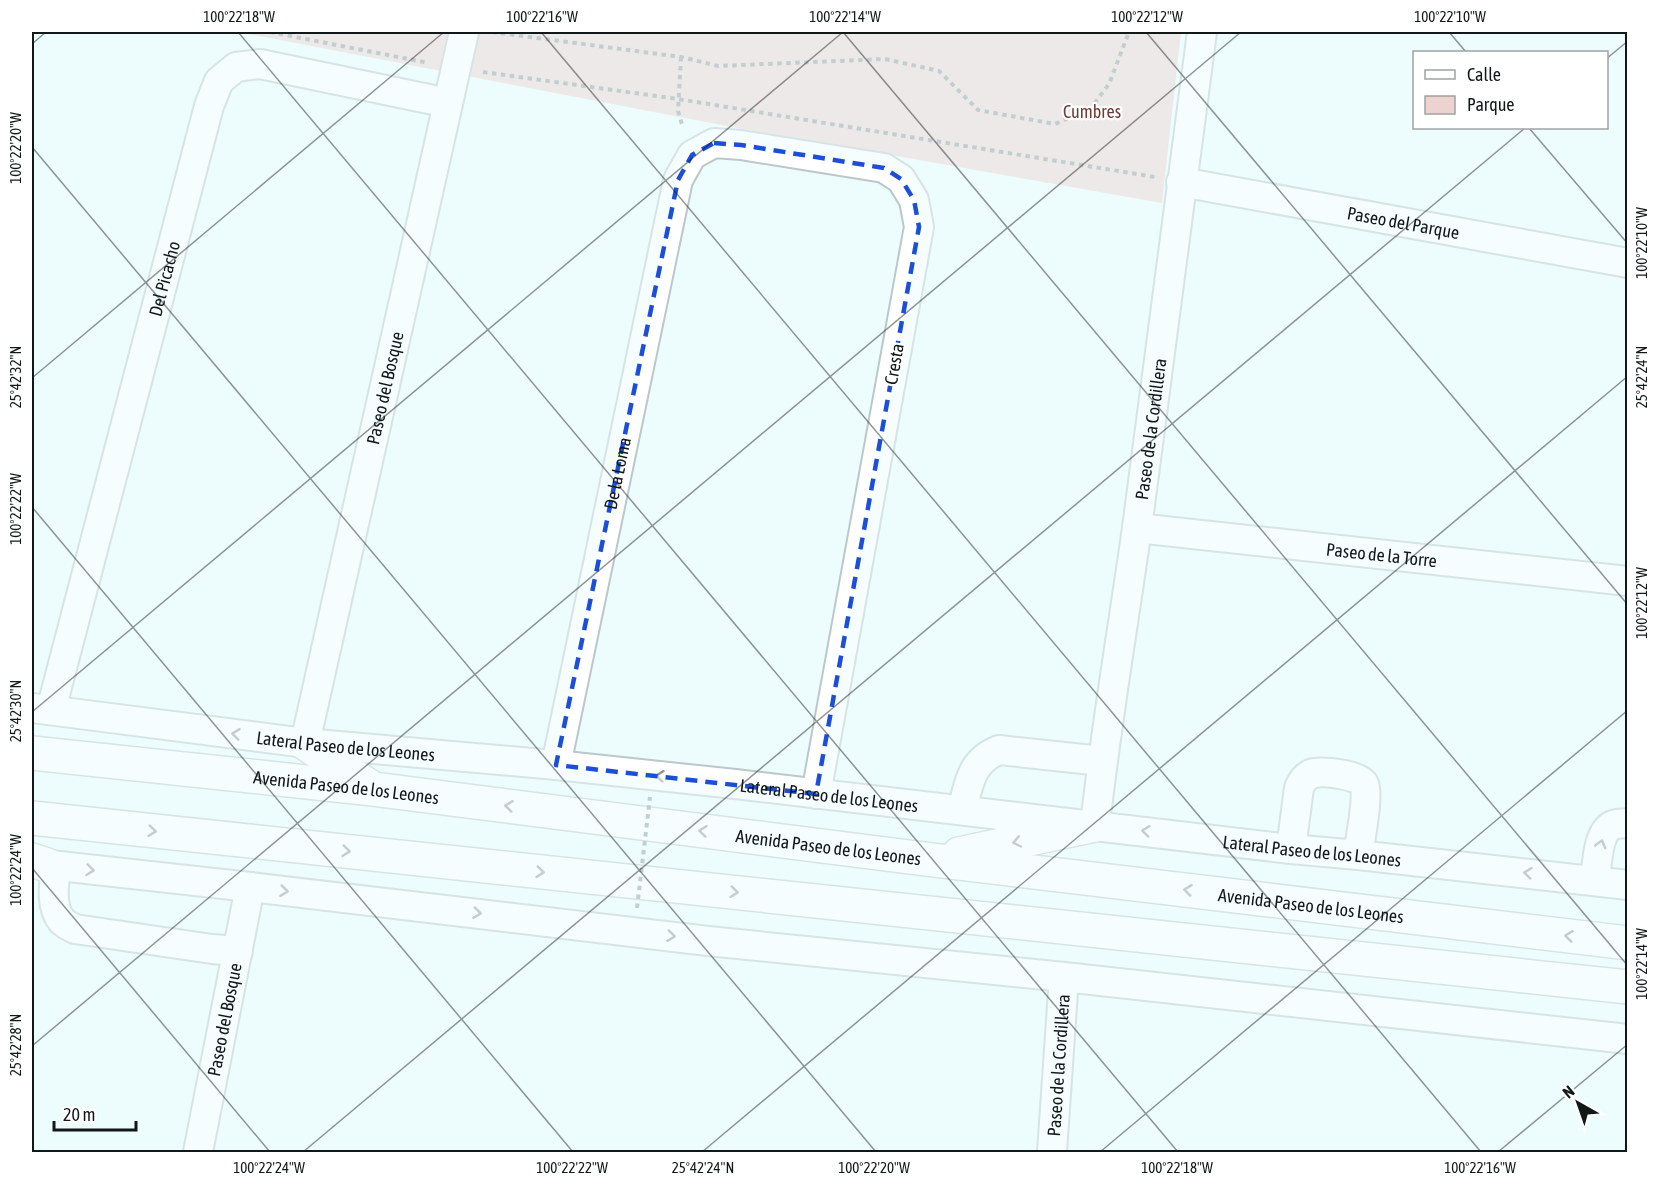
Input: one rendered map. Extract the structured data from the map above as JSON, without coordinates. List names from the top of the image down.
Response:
{
  "streets": {
    "main road": ["Avenida Paseo de los Leones"],
    "street": [
      "Paseo del Parque",
      "Del Picacho",
      "Cresta",
      "Paseo del Bosque",
      "Paseo de la Cordillera",
      "De la Loma",
      "Paseo de la Torre",
      "Lateral Paseo de los Leones"
    ]
  },
  "crossings": [
    ["Paseo del Parque", "Paseo de la Cordillera"],
    ["Del Picacho", "Paseo del Bosque"],
    ["Del Picacho", "Lateral Paseo de los Leones"],
    ["Cresta", "De la Loma"],
    ["Cresta", "Lateral Paseo de los Leones"],
    ["Paseo del Bosque", "Lateral Paseo de los Leones"],
    ["Paseo de la Cordillera", "Paseo de la Torre"],
    ["Paseo de la Cordillera", "Lateral Paseo de los Leones"],
    ["De la Loma", "Lateral Paseo de los Leones"]
  ],
  "parks": ["Cumbres"],
  "legend": ["Calle", "Parque"],
  "scale_bar": "20 m",
  "north": "top left",
  "coordinates": [
    "100°22'18\"W",
    "100°22'16\"W",
    "100°22'14\"W",
    "100°22'12\"W",
    "100°22'10\"W",
    "100°22'20\"W",
    "25°42'32\"N",
    "25°42'24\"N",
    "100°22'22\"W",
    "25°42'30\"N",
    "100°22'24\"W",
    "25°42'28\"N"
  ]
}
